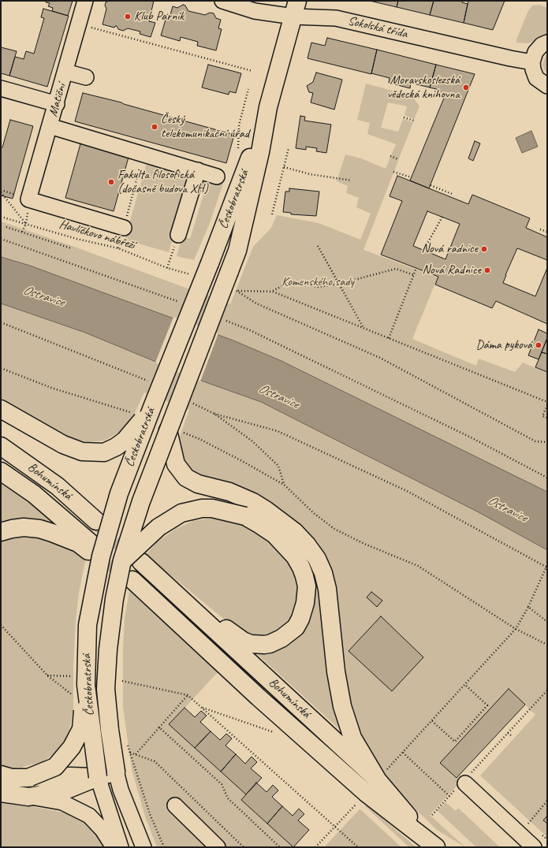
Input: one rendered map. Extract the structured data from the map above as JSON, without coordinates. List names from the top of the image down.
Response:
{
  "streets": {
    "main road": ["Českobratrská", "Bohumínská"],
    "street": ["Sokolská třída", "Matiční"],
    "path": ["Havlíčkovo nábřeží"]
  },
  "crossings": [
    ["Sokolská třída", "Českobratrská"]
  ],
  "water": ["Ostravice"],
  "parks": ["Komenského sady"],
  "places": [
    "Klub Parník",
    "Moravskoslezská vědecká knihovna",
    "Český telekomunikační úřad",
    "Fakulta filosofická (dočasně budova XH)",
    "Nová radnice",
    "Nová Radnice",
    "Dáma pyková"
  ]
}
